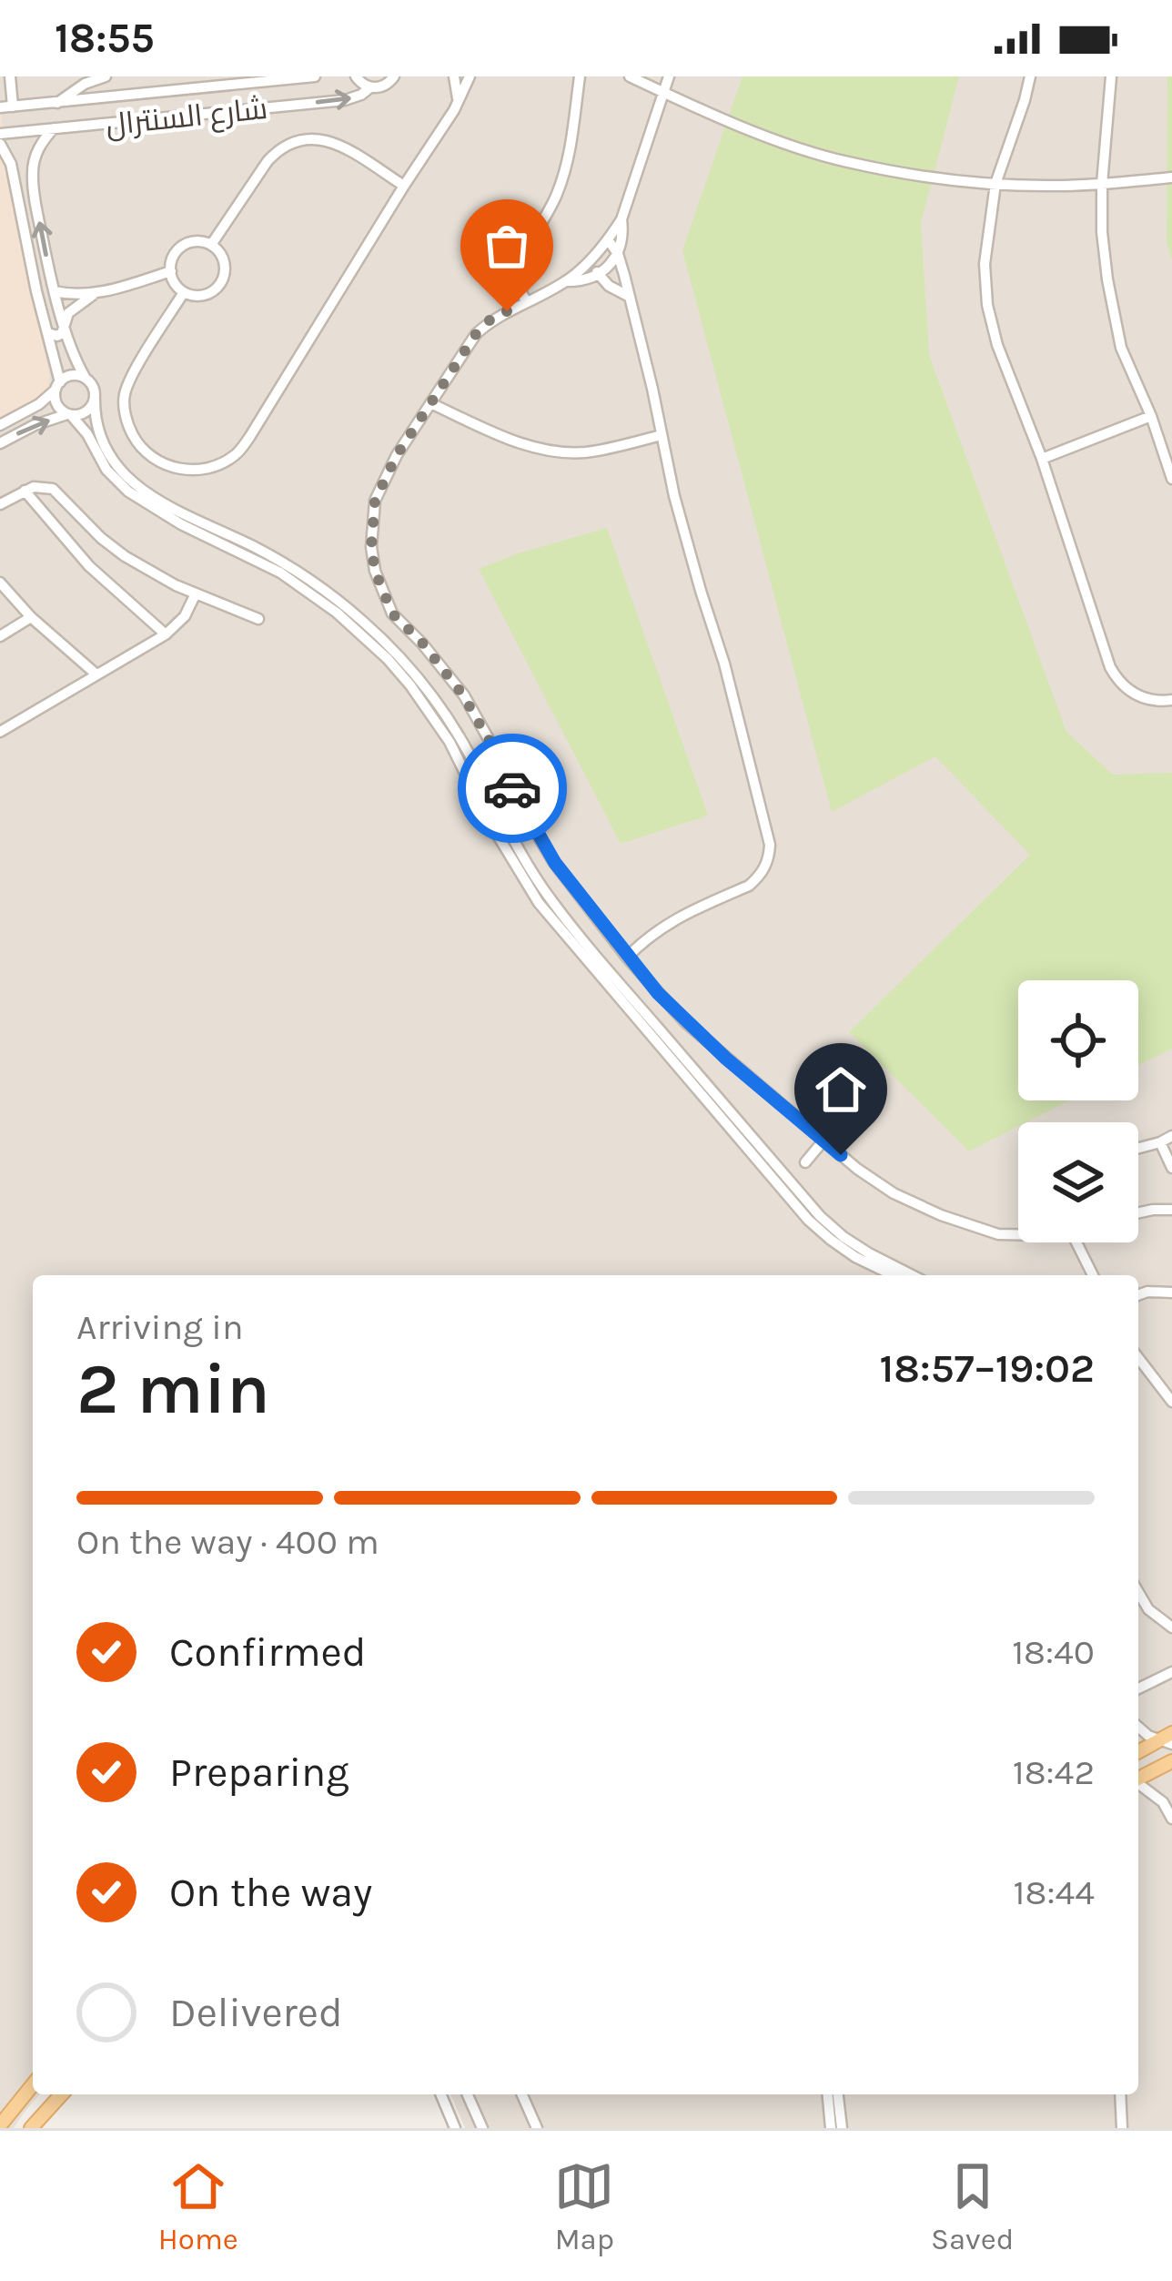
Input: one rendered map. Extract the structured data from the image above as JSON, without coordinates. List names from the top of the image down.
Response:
{
  "streets": {
    "street": ["شارع السنترال"]
  },
  "page": {
    "status": "18:55",
    "heading": ["2 min", "Arriving in", "18:57–19:02"],
    "bar": "On the way · 400 m",
    "list": [
      ["Confirmed", "18:40"],
      ["Preparing", "18:42"],
      ["On the way", "18:44"],
      "Delivered"
    ],
    "tabs": ["Home", "Map", "Saved"]
  }
}
